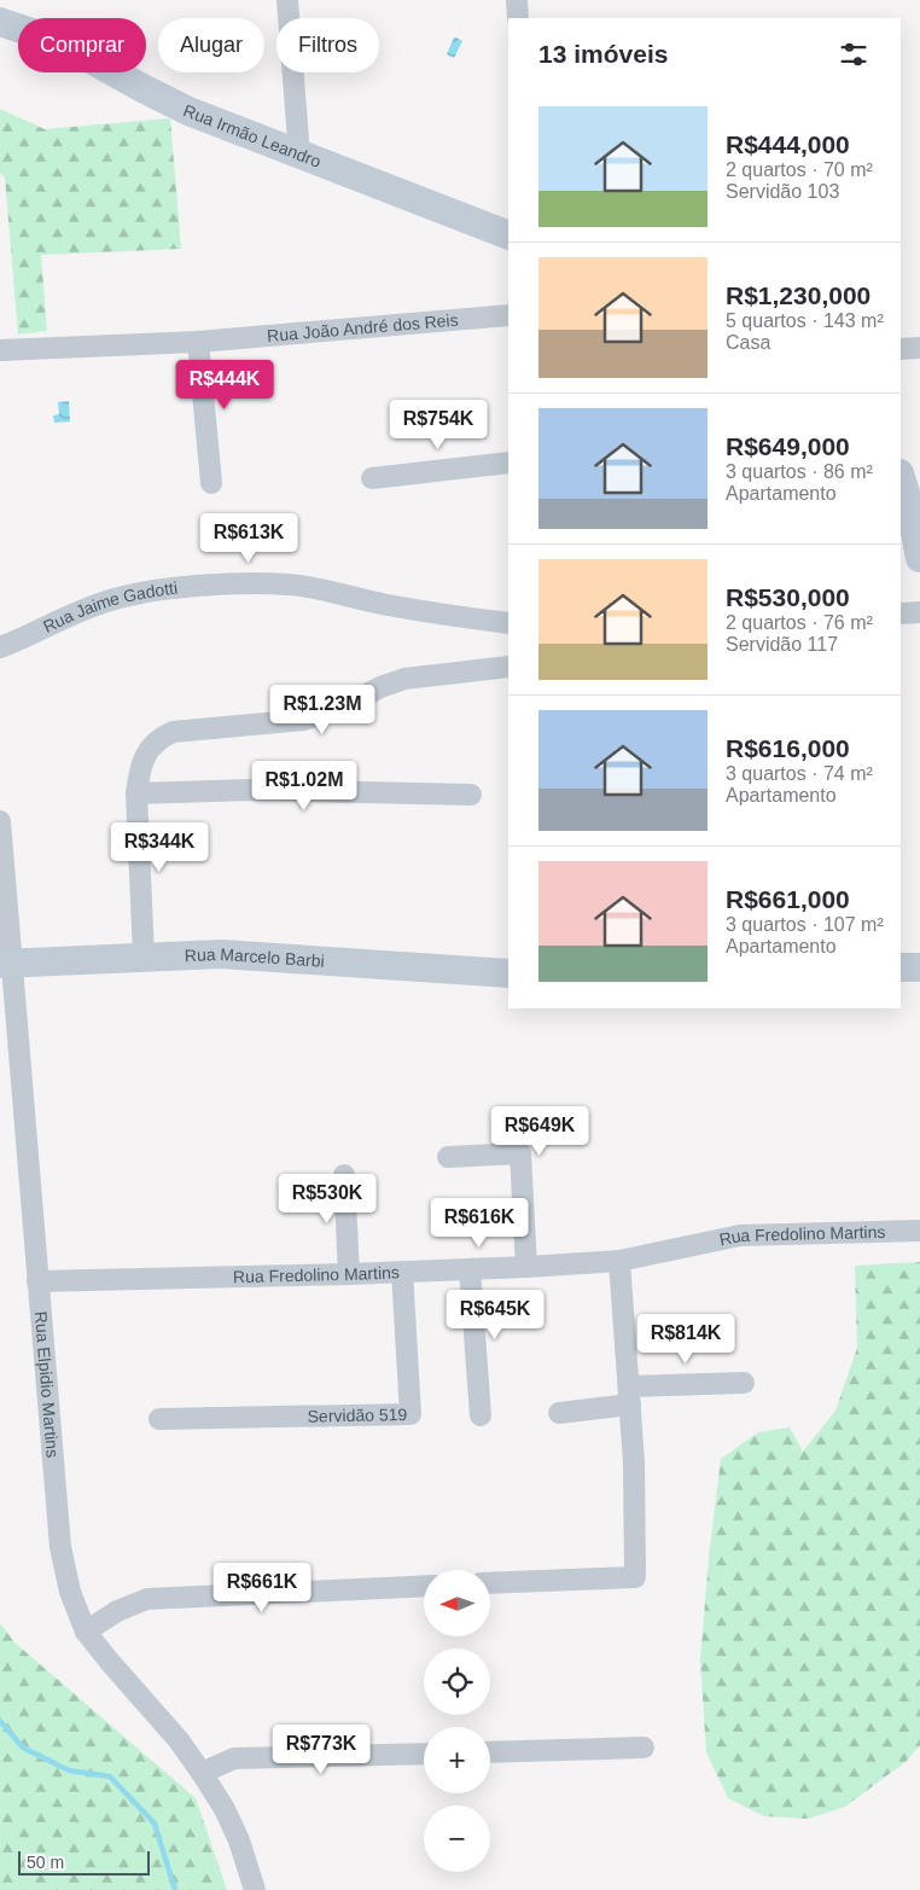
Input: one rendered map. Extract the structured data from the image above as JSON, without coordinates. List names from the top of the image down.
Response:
{
  "streets": {
    "street": [
      "Rua Irmão Leandro",
      "Rua João André dos Reis",
      "Rua Jaime Gadotti",
      "Rua Marcelo Barbi",
      "Rua Fredolino Martins",
      "Rua Elpidio Martins",
      "Servidão 519"
    ]
  },
  "crossings": [
    ["Rua Marcelo Barbi", "Rua Elpidio Martins"],
    ["Rua Fredolino Martins", "Rua Elpidio Martins"],
    ["Rua Fredolino Martins", "Servidão 519"]
  ],
  "scale_bar": "50 m",
  "north": "left",
  "page": {
    "chip": ["Comprar", "Alugar", "Filtros"],
    "heading": "13 imóveis",
    "list": [
      {
        "name": "R$444,000",
        "note": "2 quartos · 70 m² · Servidão 103"
      },
      {
        "name": "R$1,230,000",
        "note": "5 quartos · 143 m² · Casa"
      },
      {
        "name": "R$649,000",
        "note": "3 quartos · 86 m² · Apartamento"
      },
      {
        "name": "R$530,000",
        "note": "2 quartos · 76 m² · Servidão 117"
      },
      {
        "name": "R$616,000",
        "note": "3 quartos · 74 m² · Apartamento"
      },
      {
        "name": "R$661,000",
        "note": "3 quartos · 107 m² · Apartamento"
      }
    ],
    "price": [
      "R$444K",
      "R$754K",
      "R$613K",
      "R$1.23M",
      "R$1.02M",
      "R$344K",
      "R$649K",
      "R$530K",
      "R$616K",
      "R$645K",
      "R$814K",
      "R$661K",
      "R$773K"
    ],
    "map_buttons": ["+", "−"],
    "scale": "50 m"
  }
}
